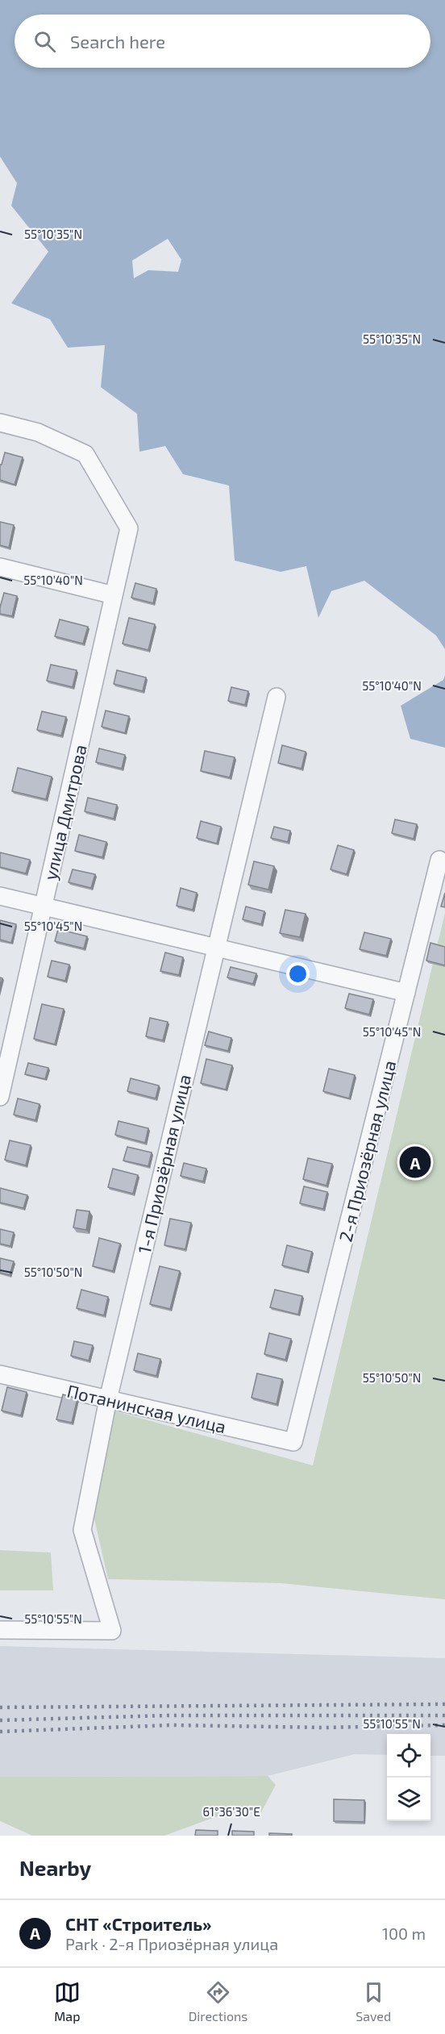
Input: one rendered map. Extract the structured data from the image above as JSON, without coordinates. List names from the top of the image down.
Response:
{
  "streets": {
    "street": [
      "улица Дмитрова",
      "2-я Приозёрная улица",
      "1-я Приозёрная улица",
      "Потанинская улица"
    ]
  },
  "crossings": [
    ["2-я Приозёрная улица", "Потанинская улица"],
    ["1-я Приозёрная улица", "Потанинская улица"]
  ],
  "page": {
    "search": "Search here",
    "pins": "A",
    "heading": "Nearby",
    "list": [
      {
        "mark": "A",
        "name": "СНТ «Строитель»",
        "note": "Park · 2-я Приозёрная улица",
        "value": "100 m"
      }
    ],
    "nav": ["Map", "Directions", "Saved"]
  },
  "coordinates": [
    "55°10'35\"N",
    "55°10'40\"N",
    "55°10'45\"N",
    "55°10'50\"N",
    "55°10'55\"N",
    "61°36'30\"E"
  ]
}
